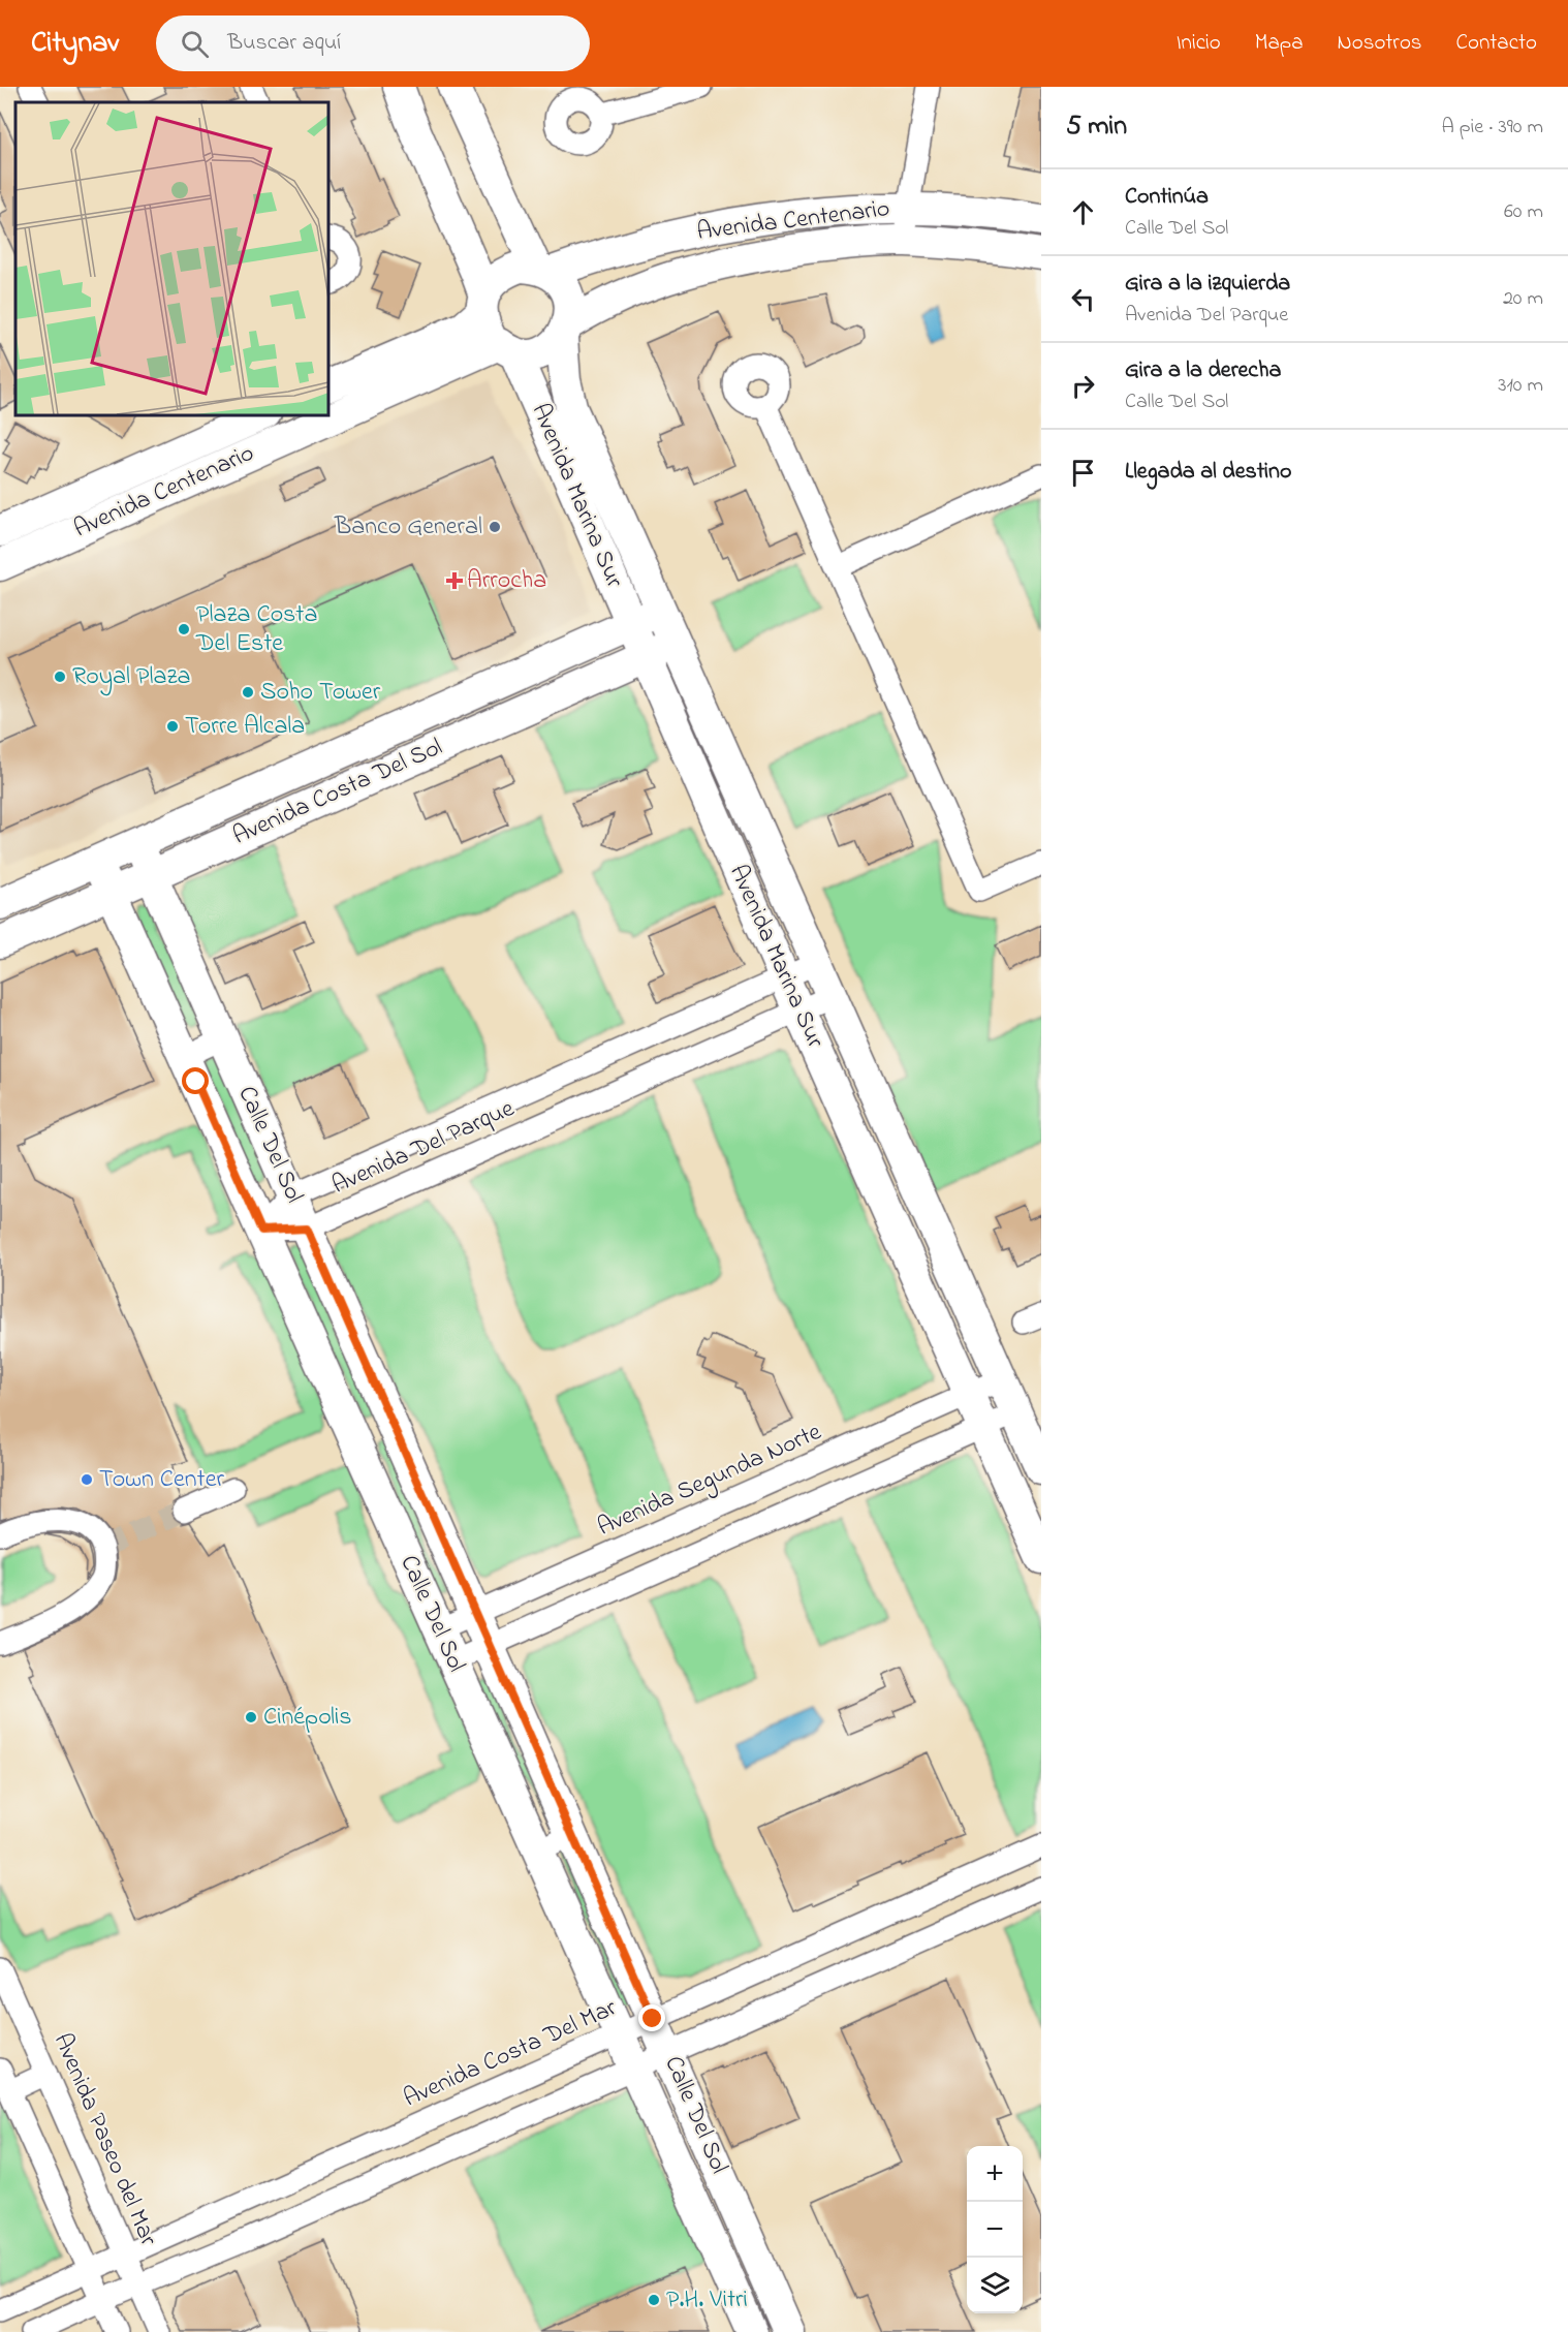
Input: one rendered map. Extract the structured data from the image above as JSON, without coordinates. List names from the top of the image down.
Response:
{
  "streets": {
    "street": [
      "Avenida Centenario",
      "Avenida Marina Sur",
      "Avenida Costa Del Sol",
      "Calle Del Sol",
      "Avenida Del Parque",
      "Avenida Segunda Norte",
      "Avenida Costa Del Mar",
      "Avenida Paseo del Mar"
    ]
  },
  "crossings": [
    ["Avenida Centenario", "Avenida Marina Sur"],
    ["Avenida Marina Sur", "Avenida Costa Del Sol"],
    ["Avenida Marina Sur", "Avenida Del Parque"],
    ["Avenida Marina Sur", "Avenida Segunda Norte"],
    ["Avenida Costa Del Sol", "Calle Del Sol"],
    ["Calle Del Sol", "Avenida Del Parque"],
    ["Calle Del Sol", "Avenida Segunda Norte"],
    ["Calle Del Sol", "Avenida Costa Del Mar"],
    ["Avenida Costa Del Mar", "Avenida Paseo del Mar"]
  ],
  "places": {
    "other": [
      "Banco General",
      "Plaza Costa Del Este",
      "Royal Plaza",
      "Soho Tower",
      "Torre Alcala",
      "Town Center",
      "Cinépolis",
      "P.H. Vitri"
    ],
    "health": ["Arrocha"]
  },
  "page": {
    "header": "Citynav",
    "search": "Buscar aquí",
    "nav": [
      "Inicio",
      "Mapa",
      "Nosotros",
      "Contacto"
    ],
    "heading": ["5 min", "A pie · 390 m"],
    "list": [
      ["Continúa", "Calle Del Sol", "60 m"],
      ["Gira a la izquierda", "Avenida Del Parque", "20 m"],
      ["Gira a la derecha", "Calle Del Sol", "310 m"],
      "Llegada al destino"
    ],
    "map_buttons": ["+", "−"]
  }
}
